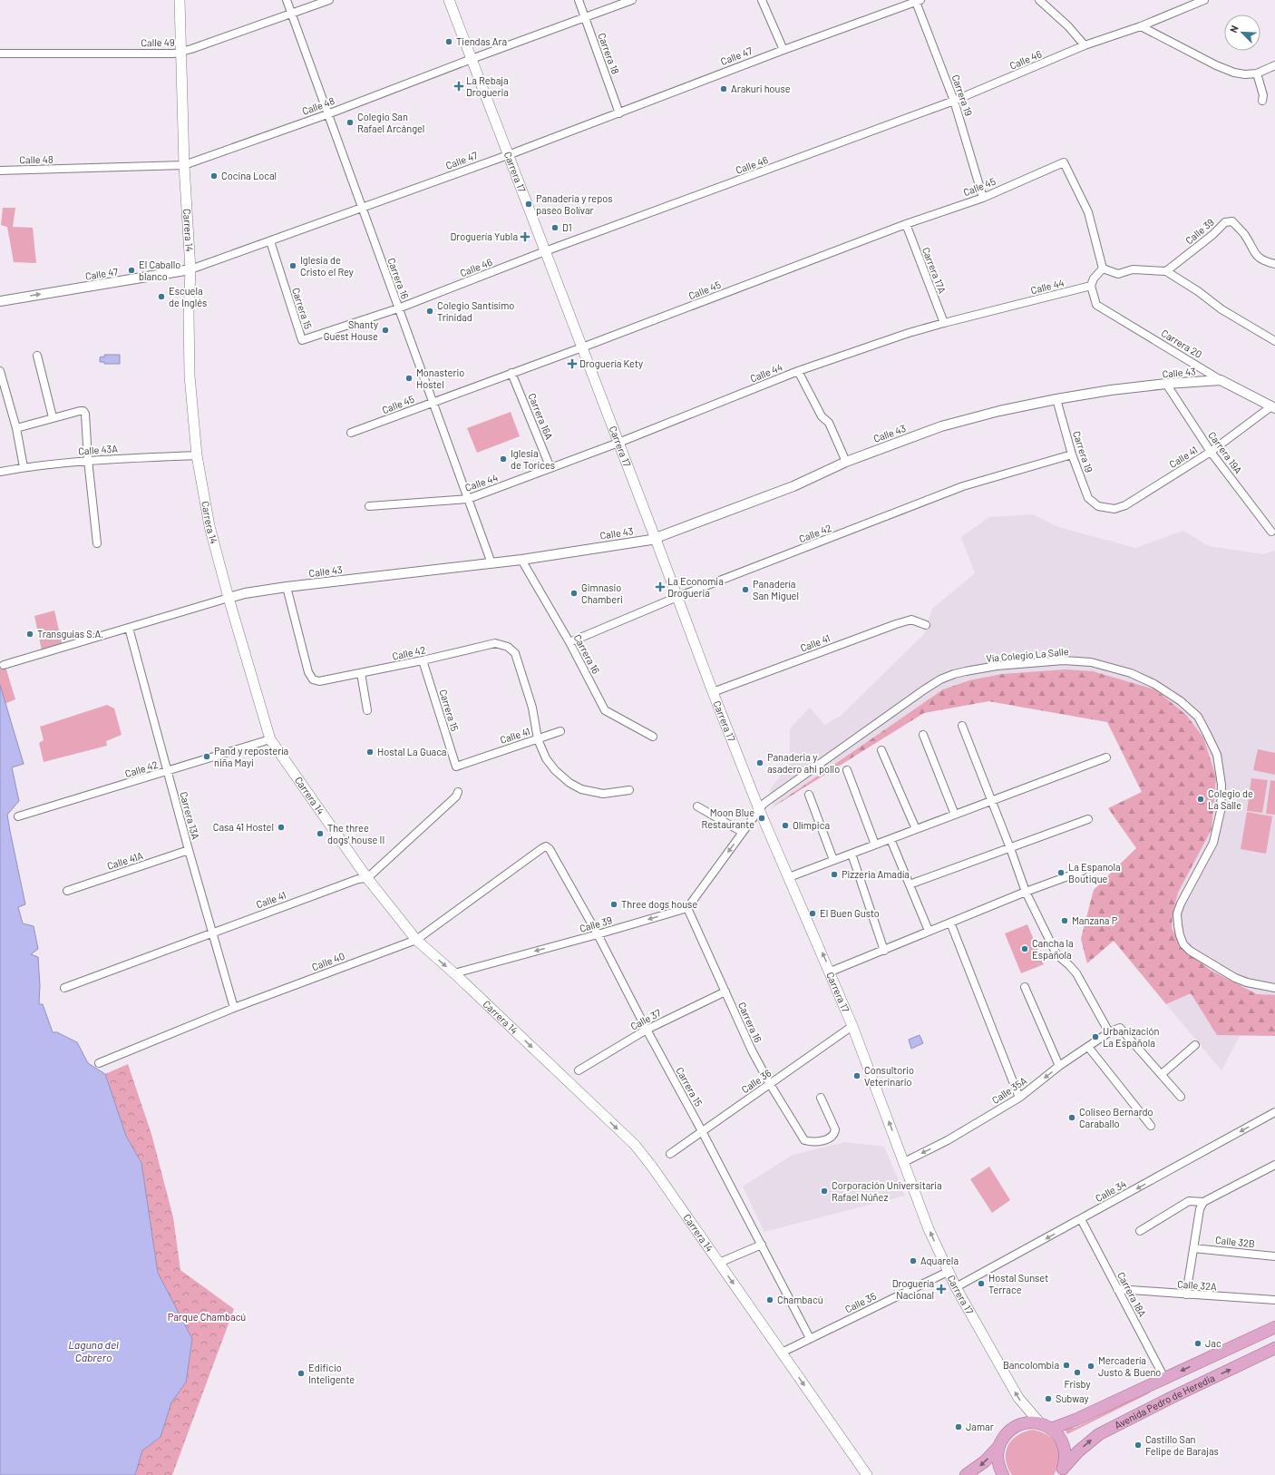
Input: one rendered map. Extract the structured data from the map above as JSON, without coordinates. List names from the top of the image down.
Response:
{
  "streets": {
    "highway": ["Avenida Pedro de Heredia"],
    "main road": ["Carrera 17", "Carrera 14"],
    "street": [
      "Calle 49",
      "Carrera 18",
      "Calle 47",
      "Calle 46",
      "Carrera 19",
      "Calle 48",
      "Calle 45",
      "Calle 39",
      "Carrera 17A",
      "Carrera 16",
      "Calle 44",
      "Carrera 15",
      "Carrera 20",
      "Calle 43",
      "Carrera 16A",
      "Calle 43A",
      "Carrera 19A",
      "Calle 41",
      "Calle 42",
      "Vía Colegio La Salle",
      "Carrera 13A",
      "Calle 41A",
      "Calle 40",
      "Calle 37",
      "Calle 36",
      "Calle 35A",
      "Calle 34",
      "Calle 32B",
      "Calle 32A",
      "Carrera 18A",
      "Calle 35"
    ]
  },
  "crossings": [
    ["Calle 49", "Carrera 14"],
    ["Calle 49", "Carrera 16"],
    ["Carrera 18", "Calle 47"],
    ["Carrera 18", "Calle 48"],
    ["Calle 47", "Carrera 19"],
    ["Calle 47", "Carrera 17"],
    ["Calle 47", "Carrera 14"],
    ["Calle 47", "Carrera 16"],
    ["Calle 47", "Carrera 15"],
    ["Calle 46", "Carrera 19"],
    ["Calle 46", "Carrera 17"],
    ["Calle 46", "Carrera 16"],
    ["Calle 46", "Carrera 15"],
    ["Carrera 19", "Calle 45"],
    ["Carrera 19", "Calle 43"],
    ["Carrera 19", "Calle 41"],
    ["Carrera 19", "Calle 42"],
    ["Calle 48", "Carrera 17"],
    ["Calle 48", "Carrera 14"],
    ["Calle 48", "Carrera 16"],
    ["Carrera 17", "Calle 45"],
    ["Carrera 17", "Calle 44"],
    ["Carrera 17", "Calle 43"],
    ["Carrera 17", "Calle 41"],
    ["Carrera 17", "Calle 42"],
    ["Carrera 17", "Vía Colegio La Salle"],
    ["Carrera 17", "Calle 36"],
    ["Carrera 17", "Calle 35A"],
    ["Carrera 17", "Calle 34"],
    ["Carrera 17", "Calle 35"],
    ["Calle 45", "Carrera 17A"],
    ["Calle 45", "Carrera 16"],
    ["Calle 45", "Carrera 16A"],
    ["Carrera 14", "Calle 39"],
    ["Carrera 14", "Calle 43"],
    ["Carrera 14", "Calle 43A"],
    ["Carrera 14", "Calle 41"],
    ["Carrera 14", "Calle 42"],
    ["Carrera 14", "Calle 40"],
    ["Carrera 14", "Calle 35"],
    ["Calle 39", "Carrera 16"],
    ["Calle 39", "Carrera 15"],
    ["Carrera 17A", "Calle 44"],
    ["Carrera 16", "Calle 44"],
    ["Carrera 16", "Calle 43"],
    ["Carrera 16", "Calle 42"],
    ["Carrera 16", "Calle 37"],
    ["Carrera 16", "Calle 36"],
    ["Calle 44", "Carrera 20"],
    ["Calle 44", "Carrera 16A"],
    ["Carrera 15", "Calle 41"],
    ["Carrera 15", "Calle 42"],
    ["Carrera 15", "Calle 40"],
    ["Carrera 15", "Calle 37"],
    ["Carrera 15", "Calle 36"],
    ["Carrera 15", "Calle 35"],
    ["Carrera 20", "Calle 43"],
    ["Carrera 20", "Calle 41"],
    ["Calle 43", "Carrera 19A"],
    ["Calle 43", "Calle 42"],
    ["Calle 43", "Carrera 13A"],
    ["Carrera 19A", "Calle 41"],
    ["Calle 41", "Calle 42"],
    ["Calle 41", "Carrera 13A"],
    ["Calle 42", "Carrera 13A"],
    ["Carrera 13A", "Calle 41A"],
    ["Carrera 13A", "Calle 40"],
    ["Calle 34", "Carrera 18A"],
    ["Calle 32A", "Carrera 18A"],
    ["Carrera 18A", "Avenida Pedro de Heredia"]
  ],
  "one_way": ["Carrera 14", "Calle 39", "Calle 35A"],
  "water": ["Laguna del Cabrero"],
  "parks": ["Parque Chambacú"],
  "places": {
    "other": [
      "Tiendas Ara",
      "Arakuri house",
      "Colegio San Rafael Arcángel",
      "Cocina Local",
      "Panaderia y repos paseo Bolívar",
      "D1",
      "Iglesia de Cristo el Rey",
      "El Caballo blanco",
      "Escuela de Inglés",
      "Colegio Santísimo Trinidad",
      "Shanty Guest House",
      "Monasterio Hostel",
      "Iglesia de Torices",
      "Panadería San Miguel",
      "Gimnasio Chamberi",
      "Transguias S.A.",
      "Hostal La Guaca",
      "Pand y repostería niña Mayi",
      "Panaderia y asadero ahi pollo",
      "Colegio de La Salle",
      "Moon Blue Restaurante",
      "Olímpica",
      "Casa 41 Hostel",
      "The three dogs' house II",
      "La Espanola Boutique",
      "Pizzeria Amadía",
      "Three dogs house",
      "El Buen Gusto",
      "Manzana P",
      "Cancha la Española",
      "Urbanización La Española",
      "Consultorio Veterinario",
      "Coliseo Bernardo Caraballo",
      "Corporación Universitaria Rafael Núñez",
      "Aquarela",
      "Hostal Sunset Terrace",
      "Chambacú",
      "Jac",
      "Bancolombia",
      "Mercadería Justo & Bueno",
      "Frisby",
      "Edificio Inteligente",
      "Subway",
      "Jamar",
      "Castillo San Felipe de Barajas"
    ],
    "health": [
      "La Rebaja Drogueria",
      "Droguería Yubla",
      "Droguería Kety",
      "La Economia Drogueria",
      "Droguería Nacional"
    ]
  },
  "north": "top left"
}
